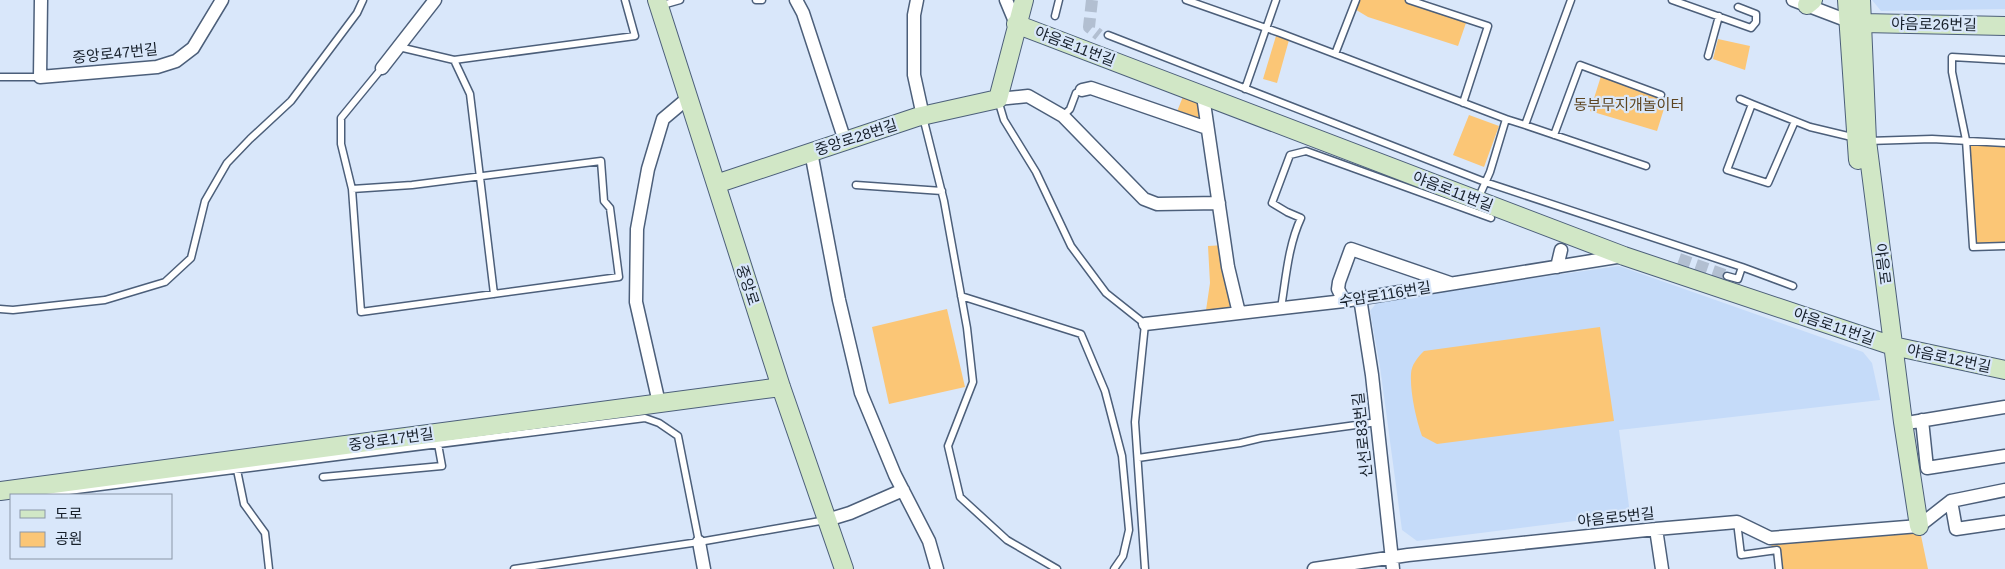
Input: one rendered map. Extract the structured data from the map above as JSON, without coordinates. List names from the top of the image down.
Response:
{
  "streets": {
    "street": [
      "야음로26번길",
      "야음로11번길",
      "중앙로47번길",
      "중앙로28번길",
      "야음로",
      "중앙로",
      "수암로116번길",
      "야음로12번길",
      "신선로83번길",
      "중앙로17번길",
      "야음로5번길"
    ]
  },
  "crossings": [
    ["야음로26번길", "야음로"],
    ["야음로11번길", "야음로"],
    ["야음로11번길", "수암로116번길"],
    ["야음로11번길", "야음로12번길"],
    ["중앙로28번길", "중앙로"],
    ["야음로", "야음로12번길"],
    ["중앙로", "중앙로17번길"],
    ["수암로116번길", "신선로83번길"],
    ["신선로83번길", "야음로5번길"]
  ],
  "parks": ["동부무지개놀이터"],
  "legend": ["도로", "공원"]
}
